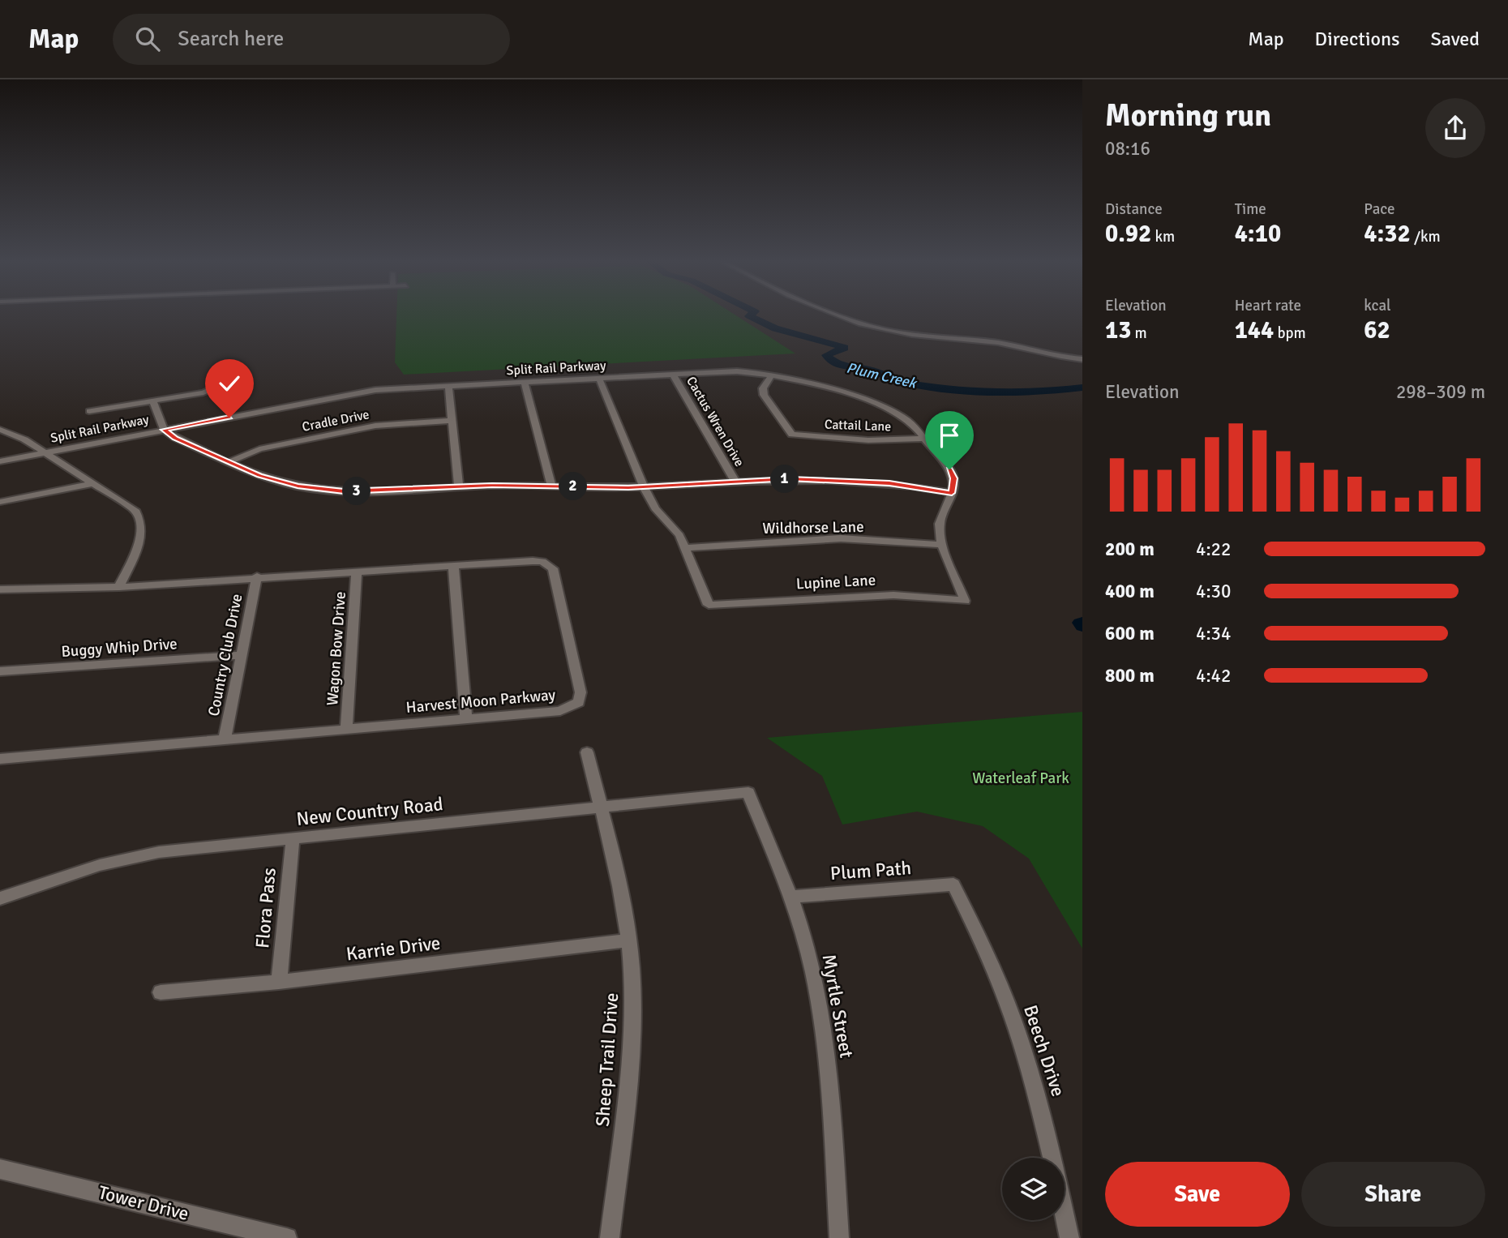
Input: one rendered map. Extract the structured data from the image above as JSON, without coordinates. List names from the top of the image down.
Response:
{
  "streets": {
    "street": [
      "Split Rail Parkway",
      "Cradle Drive",
      "Cactus Wren Drive",
      "Cattail Lane",
      "Wildhorse Lane",
      "Lupine Lane",
      "Buggy Whip Drive",
      "Wagon Bow Drive",
      "Country Club Drive",
      "Harvest Moon Parkway",
      "New Country Road",
      "Plum Path",
      "Flora Pass",
      "Karrie Drive",
      "Myrtle Street",
      "Beech Drive",
      "Sheep Trail Drive",
      "Tower Drive"
    ]
  },
  "crossings": [
    ["Split Rail Parkway", "Cactus Wren Drive"],
    ["Split Rail Parkway", "Cattail Lane"],
    ["Wildhorse Lane", "Lupine Lane"],
    ["Buggy Whip Drive", "Country Club Drive"],
    ["Wagon Bow Drive", "Harvest Moon Parkway"],
    ["Country Club Drive", "Harvest Moon Parkway"],
    ["New Country Road", "Flora Pass"],
    ["New Country Road", "Myrtle Street"],
    ["New Country Road", "Sheep Trail Drive"],
    ["Plum Path", "Myrtle Street"],
    ["Plum Path", "Beech Drive"],
    ["Flora Pass", "Karrie Drive"],
    ["Karrie Drive", "Sheep Trail Drive"]
  ],
  "water": ["Plum Creek"],
  "parks": ["Waterleaf Park"],
  "page": {
    "header": "Map",
    "search": "Search here",
    "nav": ["Map", "Directions", "Saved"],
    "heading": ["Morning run", "08:16"],
    "stats": [
      ["Distance", "0.92 km"],
      ["Time", "4:10"],
      ["Pace", "4:32 /km"],
      ["Elevation", "13 m"],
      ["Heart rate", "144 bpm"],
      ["kcal", "62"]
    ],
    "chart": ["Elevation", "298–309 m"],
    "pins": ["1", "2", "3"],
    "list": [
      {
        "name": "200 m",
        "note": "4:22"
      },
      {
        "name": "400 m",
        "note": "4:30"
      },
      {
        "name": "600 m",
        "note": "4:34"
      },
      {
        "name": "800 m",
        "note": "4:42"
      }
    ],
    "buttons": ["Save", "Share"]
  }
}
